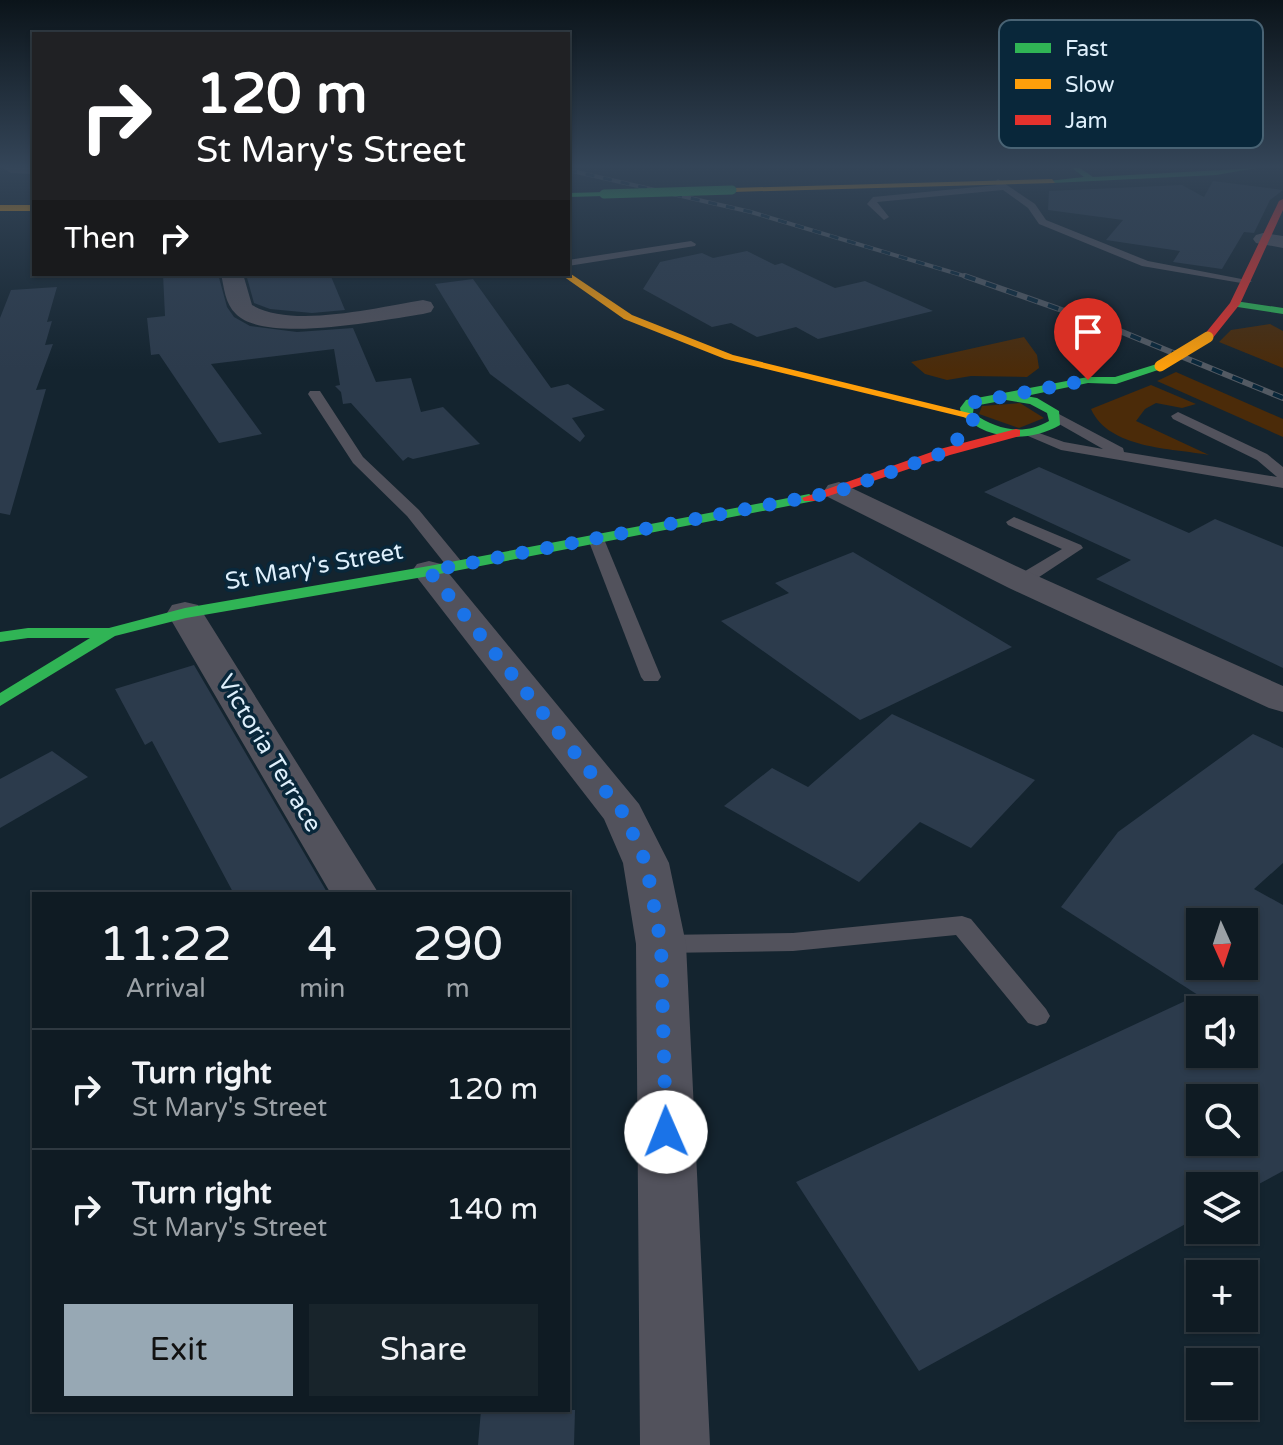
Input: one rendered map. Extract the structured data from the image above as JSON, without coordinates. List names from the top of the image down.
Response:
{
  "streets": {
    "main road": ["St Mary's Street"],
    "street": ["Victoria Terrace"]
  },
  "crossings": [
    ["St Mary's Street", "Victoria Terrace"]
  ],
  "legend": ["Fast", "Slow", "Jam"],
  "north": "bottom",
  "page": {
    "turn": ["120 m", "St Mary's Street"],
    "then": "Then",
    "eta": [
      "11:22",
      "Arrival",
      "4",
      "min",
      "290",
      "m"
    ],
    "map_buttons": ["+", "−"],
    "list": [
      {
        "name": "Turn right",
        "note": "St Mary's Street",
        "value": "120 m"
      },
      {
        "name": "Turn right",
        "note": "St Mary's Street",
        "value": "140 m"
      }
    ],
    "buttons": ["Exit", "Share"]
  }
}
